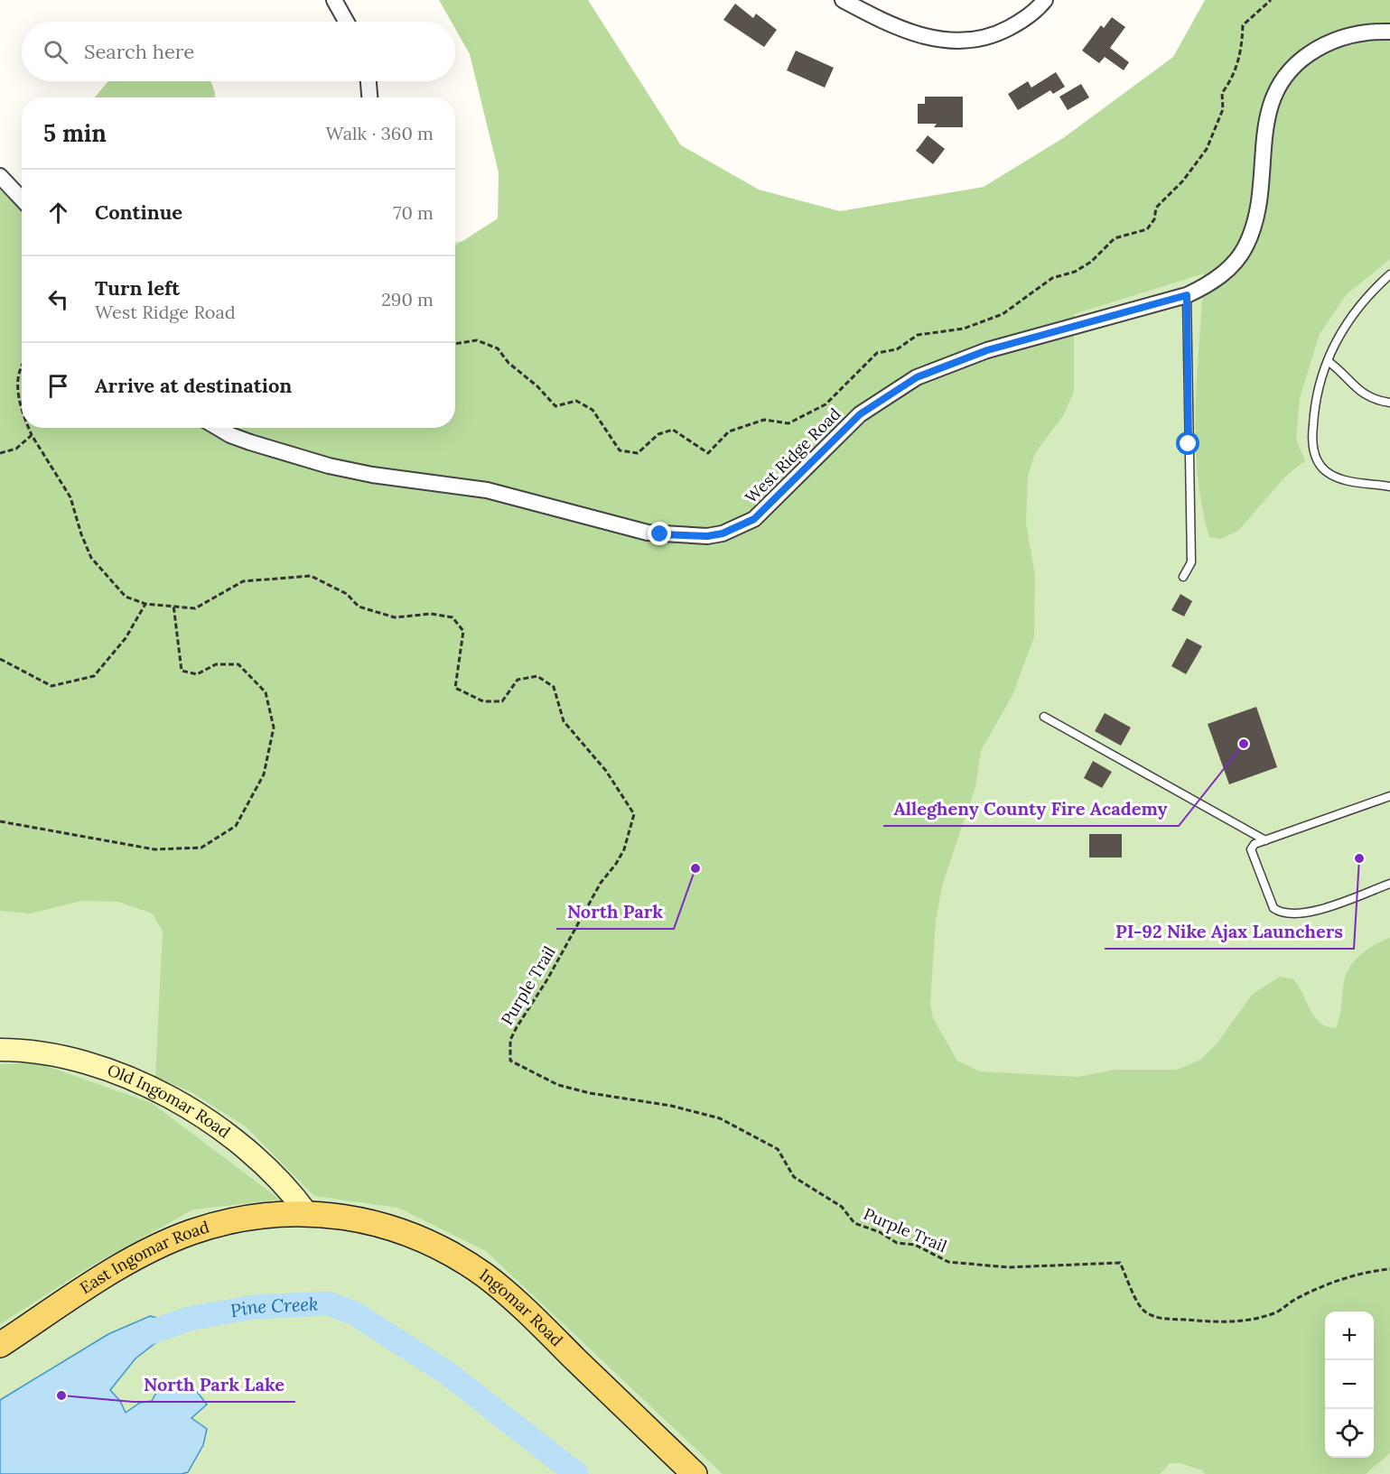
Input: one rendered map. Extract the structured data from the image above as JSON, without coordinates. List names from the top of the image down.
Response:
{
  "streets": {
    "main road": ["East Ingomar Road", "Ingomar Road"],
    "street": ["West Ridge Road", "Old Ingomar Road"],
    "path": ["Purple Trail"]
  },
  "crossings": [
    ["Old Ingomar Road", "East Ingomar Road"],
    ["Old Ingomar Road", "Ingomar Road"],
    ["East Ingomar Road", "Ingomar Road"]
  ],
  "water": ["Pine Creek"],
  "places": [
    "Allegheny County Fire Academy",
    "PI-92 Nike Ajax Launchers",
    "North Park",
    "North Park Lake"
  ],
  "page": {
    "search": "Search here",
    "heading": ["5 min", "Walk · 360 m"],
    "list": [
      ["Continue", "70 m"],
      ["Turn left", "West Ridge Road", "290 m"],
      "Arrive at destination"
    ],
    "map_buttons": ["+", "−"]
  }
}
